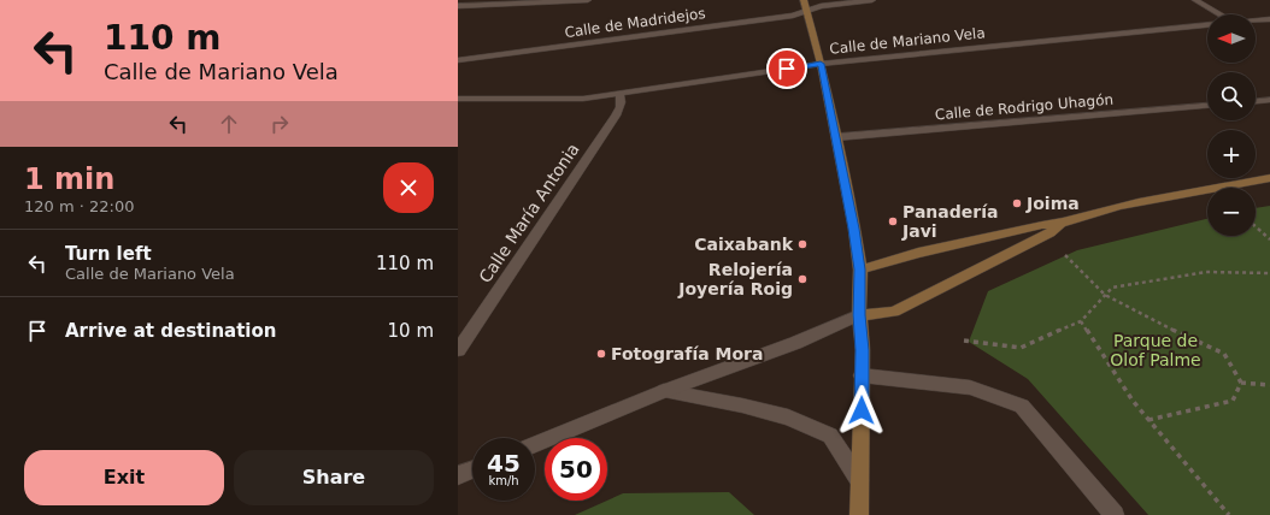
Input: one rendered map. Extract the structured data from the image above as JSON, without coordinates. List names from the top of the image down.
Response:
{
  "streets": {
    "street": [
      "Calle de Madridejos",
      "Calle de Mariano Vela",
      "Calle de Rodrigo Uhagón",
      "Calle María Antonia"
    ]
  },
  "crossings": [
    ["Calle de Mariano Vela", "Calle María Antonia"]
  ],
  "parks": ["Parque de Olof Palme"],
  "places": [
    "Joima",
    "Panadería Javi",
    "Caixabank",
    "Relojería Joyería Roig",
    "Fotografía Mora"
  ],
  "north": "left",
  "page": {
    "turn": ["110 m", "Calle de Mariano Vela"],
    "map_buttons": ["+", "−"],
    "heading": ["1 min", "120 m · 22:00"],
    "list": [
      {
        "name": "Turn left",
        "note": "Calle de Mariano Vela",
        "value": "110 m"
      },
      {
        "name": "Arrive at destination",
        "value": "10 m"
      }
    ],
    "speed": "45 km/h",
    "limit": "50",
    "buttons": ["Exit", "Share"]
  }
}
